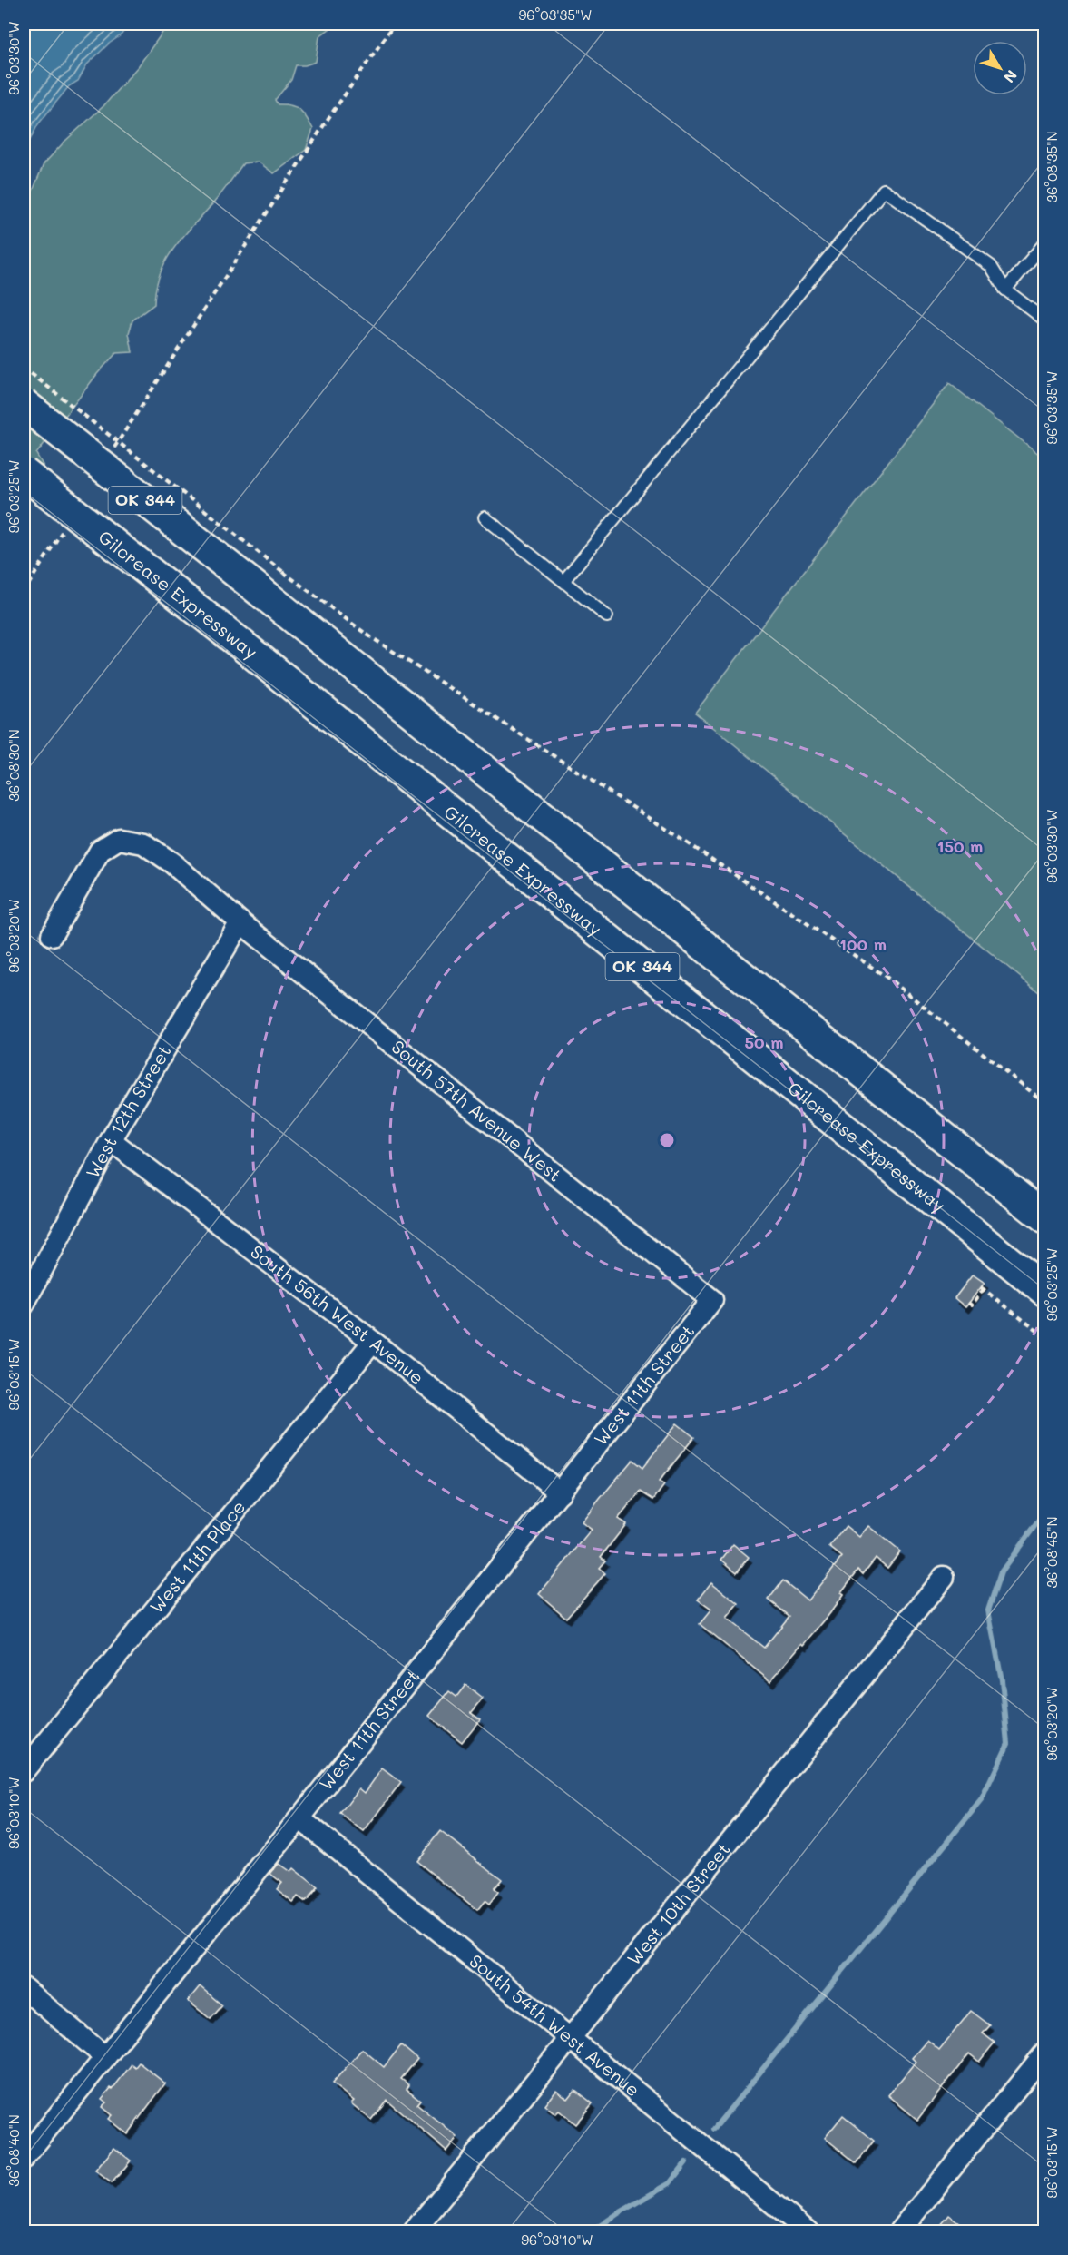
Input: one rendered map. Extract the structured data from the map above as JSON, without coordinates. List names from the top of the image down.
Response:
{
  "streets": {
    "highway": ["OK 344", "Gilcrease Expressway"],
    "street": [
      "South 57th Avenue West",
      "West 12th Street",
      "South 56th West Avenue",
      "West 11th Street",
      "West 11th Place",
      "West 10th Street",
      "South 54th West Avenue"
    ]
  },
  "crossings": [
    ["South 57th Avenue West", "West 12th Street"],
    ["South 57th Avenue West", "West 11th Street"],
    ["West 12th Street", "South 56th West Avenue"],
    ["South 56th West Avenue", "West 11th Street"],
    ["South 56th West Avenue", "West 11th Place"],
    ["West 11th Street", "South 54th West Avenue"],
    ["West 10th Street", "South 54th West Avenue"]
  ],
  "north": "bottom right",
  "coordinates": [
    "96°03'35\"W",
    "96°03'30\"W",
    "36°08'35\"N",
    "96°03'25\"W",
    "36°08'30\"N",
    "96°03'20\"W",
    "96°03'15\"W",
    "36°08'45\"N",
    "96°03'10\"W",
    "36°08'40\"N"
  ],
  "rings": ["150 m", "100 m", "50 m"]
}
